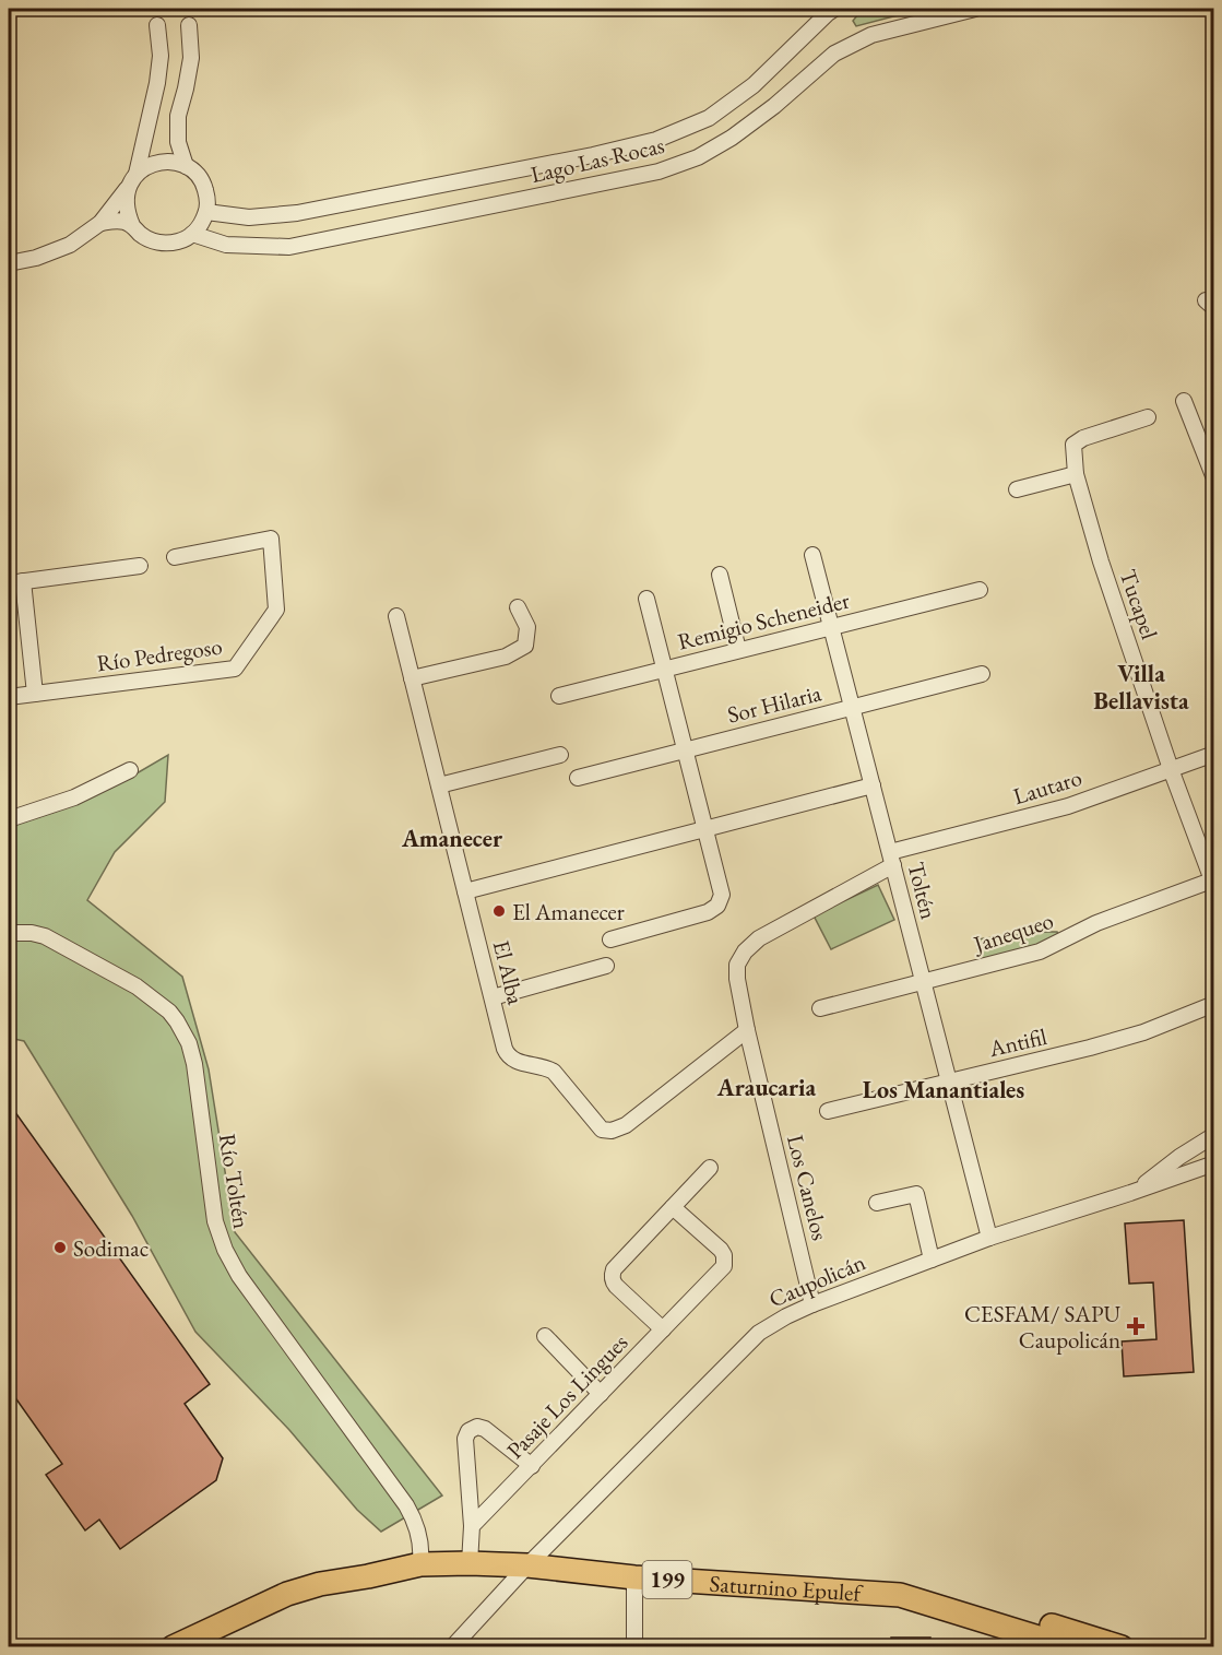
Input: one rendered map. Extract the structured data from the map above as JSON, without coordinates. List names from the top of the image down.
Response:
{
  "streets": {
    "main road": ["199", "Saturnino Epulef"],
    "street": [
      "Lago Las Rocas",
      "Tucapel",
      "Remigio Scheneider",
      "Río Pedregoso",
      "Sor Hilaria",
      "Lautaro",
      "Toltén",
      "Janequeo",
      "El Alba",
      "Antifil",
      "Río Toltén",
      "Los Canelos",
      "Caupolicán",
      "Pasaje Los Lingues"
    ]
  },
  "crossings": [
    ["Tucapel", "Lautaro"],
    ["Tucapel", "Janequeo"],
    ["Remigio Scheneider", "Toltén"],
    ["Sor Hilaria", "Toltén"],
    ["Lautaro", "Toltén"],
    ["Lautaro", "Los Canelos"],
    ["Toltén", "Janequeo"],
    ["Toltén", "Antifil"],
    ["Toltén", "Caupolicán"],
    ["El Alba", "Los Canelos"],
    ["Río Toltén", "Saturnino Epulef"],
    ["Los Canelos", "Caupolicán"],
    ["Caupolicán", "Saturnino Epulef"]
  ],
  "districts": [
    "Villa Bellavista",
    "Amanecer",
    "Araucaria",
    "Los Manantiales"
  ],
  "places": {
    "other": ["El Amanecer", "Sodimac"],
    "health": ["CESFAM/ SAPU Caupolicán"]
  }
}
